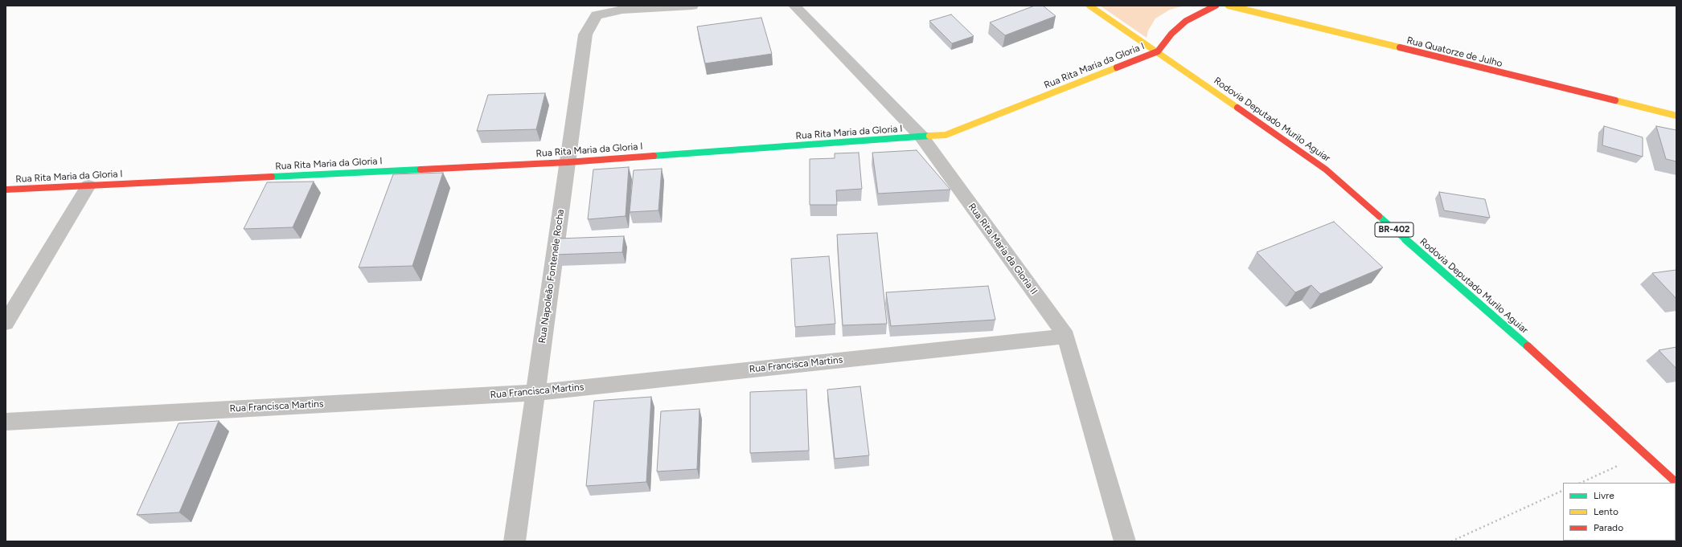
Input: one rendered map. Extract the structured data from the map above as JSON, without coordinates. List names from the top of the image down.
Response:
{
  "streets": {
    "main road": [
      "Rua Quatorze de Julho",
      "Rua Rita Maria da Gloria I",
      "Rodovia Deputado Murilo Aguiar",
      "BR-402"
    ],
    "street": ["Rua Rita Maria da Gloria II", "Rua Napoleão Fontenele Rocha", "Rua Francisca Martins"]
  },
  "crossings": [
    ["Rua Rita Maria da Gloria I", "Rodovia Deputado Murilo Aguiar"],
    ["Rua Rita Maria da Gloria I", "Rua Rita Maria da Gloria II"],
    ["Rua Rita Maria da Gloria I", "Rua Napoleão Fontenele Rocha"],
    ["Rua Rita Maria da Gloria II", "Rua Francisca Martins"],
    ["Rua Napoleão Fontenele Rocha", "Rua Francisca Martins"]
  ],
  "legend": ["Livre", "Lento", "Parado"]
}
